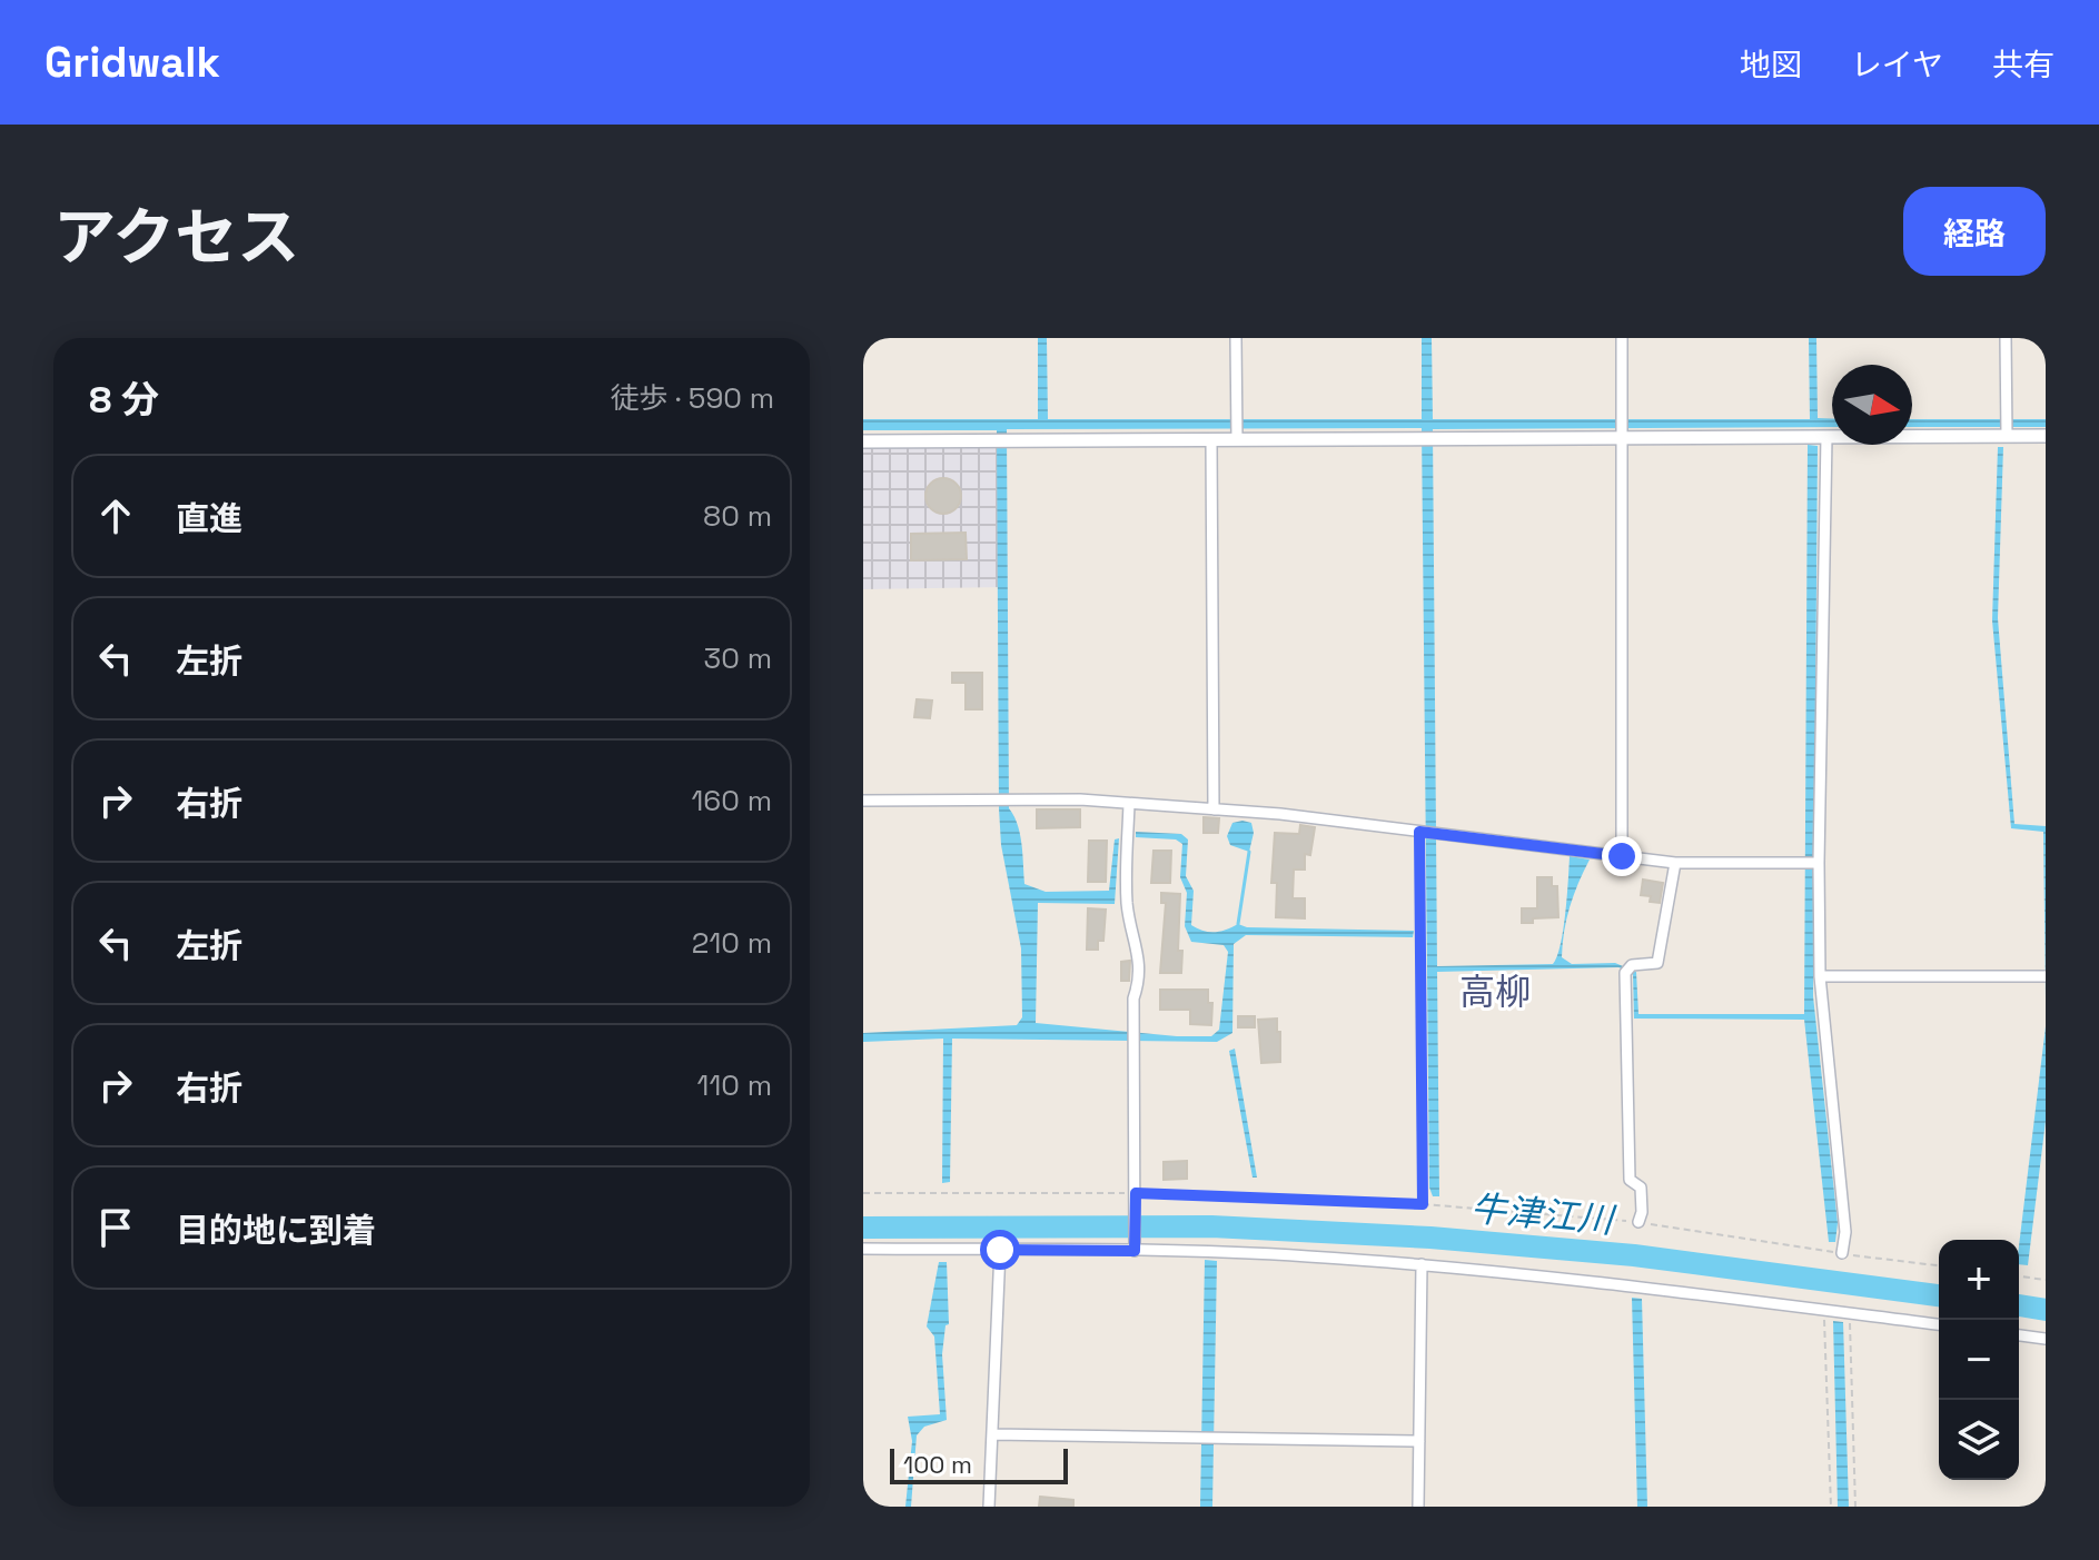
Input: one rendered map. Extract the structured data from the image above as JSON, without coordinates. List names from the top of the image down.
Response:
{
  "districts": ["高柳"],
  "water": ["牛津江川"],
  "scale_bar": "100 m",
  "north": "right",
  "page": {
    "header": "Gridwalk",
    "nav": ["地図", "レイヤ", "共有"],
    "title": "アクセス",
    "buttons": "経路",
    "heading": ["8 分", "徒歩 · 590 m"],
    "list": [
      ["直進", "80 m"],
      ["左折", "30 m"],
      ["右折", "160 m"],
      ["左折", "210 m"],
      ["右折", "110 m"],
      "目的地に到着"
    ],
    "map_buttons": ["+", "−"],
    "scale": "100 m"
  }
}
